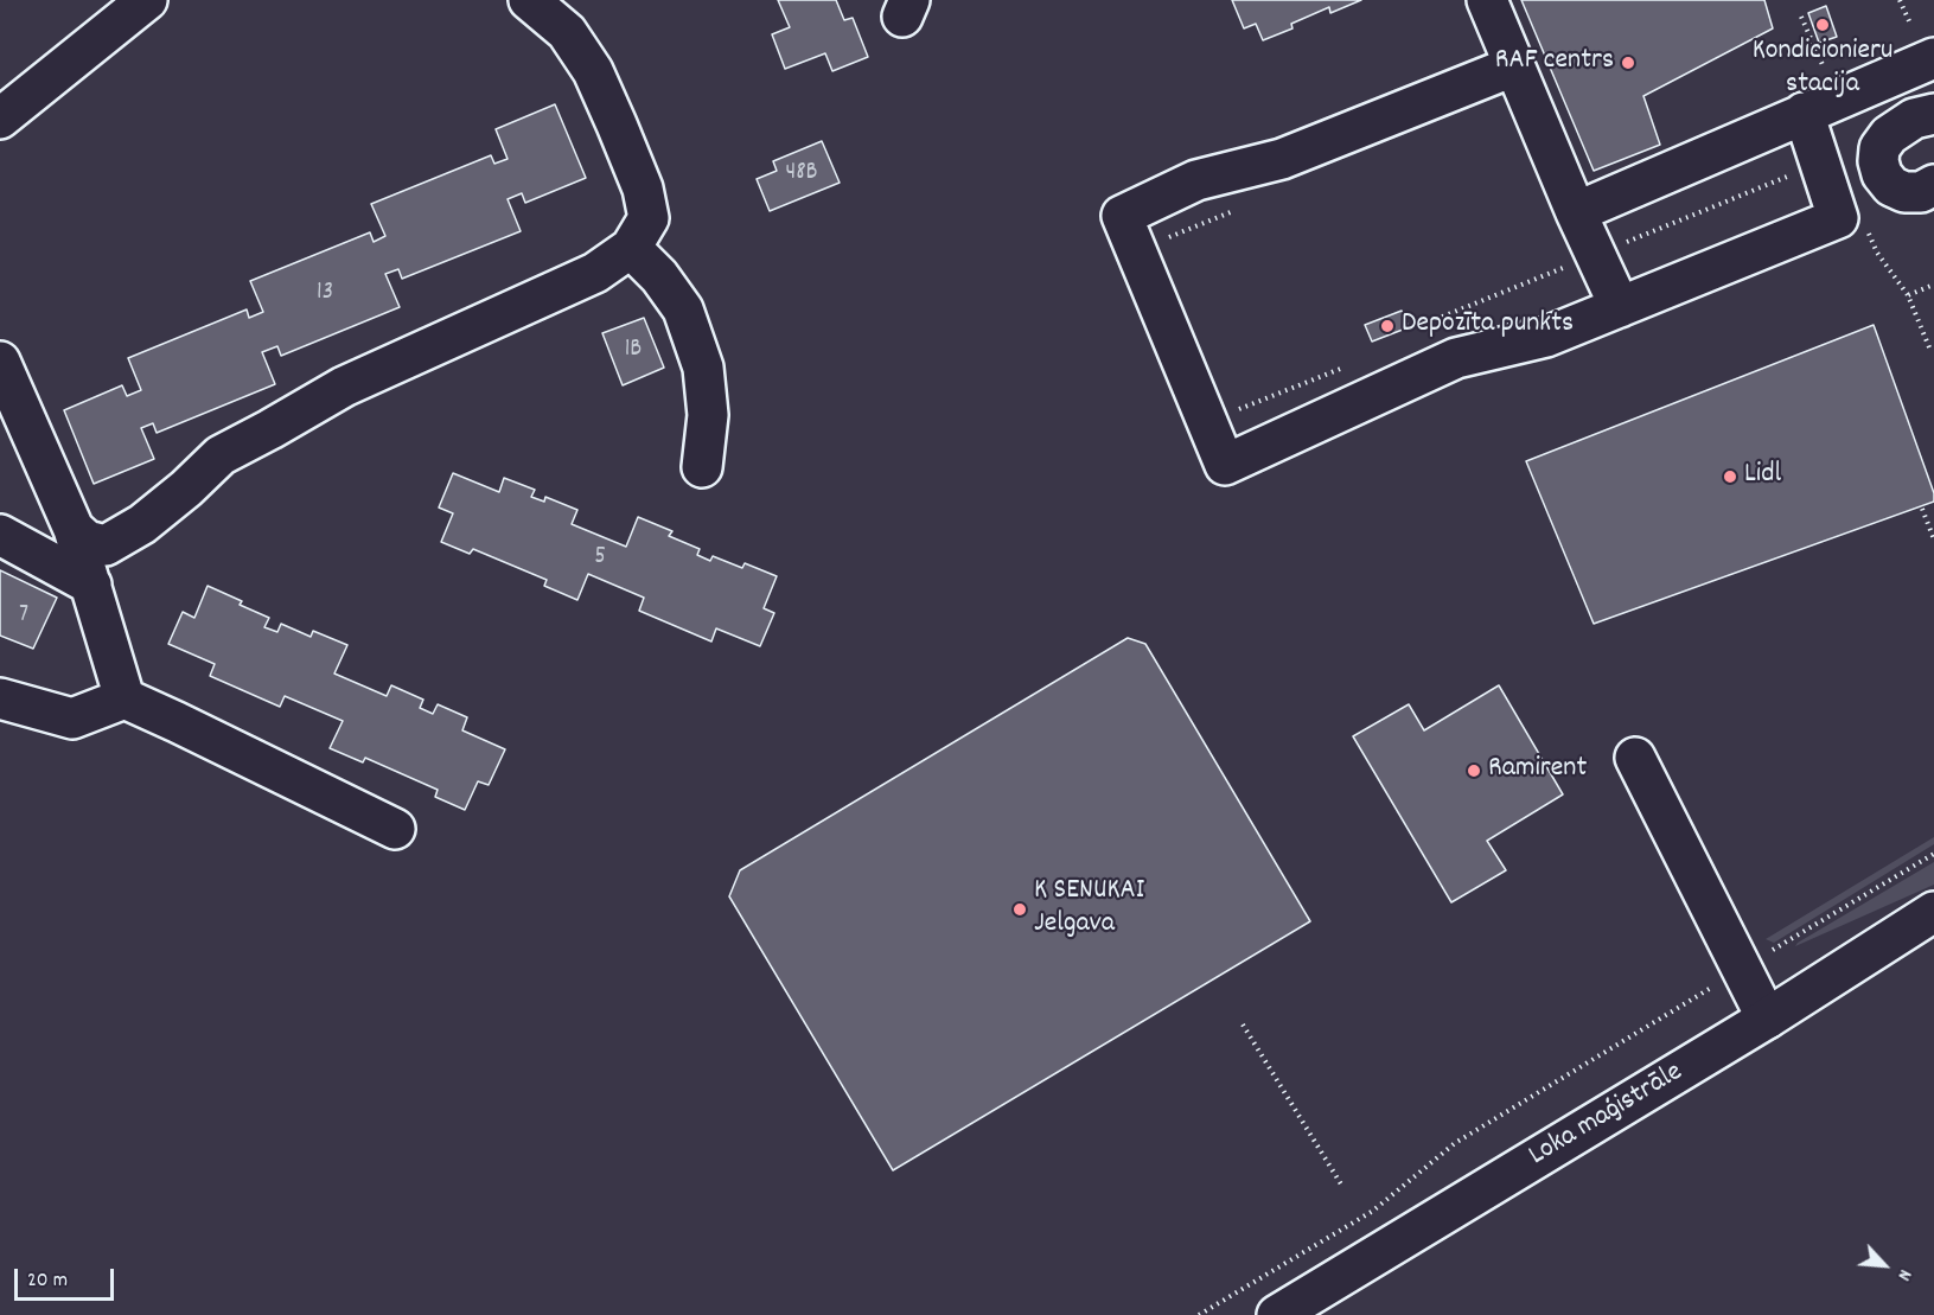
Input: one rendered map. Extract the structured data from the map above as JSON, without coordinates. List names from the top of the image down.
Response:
{
  "streets": {
    "main road": ["Loka maģistrāle"]
  },
  "places": [
    "Kondicionieru stacija",
    "RAF centrs",
    "Depozīta punkts",
    "Lidl",
    "Ramirent",
    "K SENUKAI Jelgava"
  ],
  "house_numbers": [
    "48B",
    "13",
    "1B",
    "5",
    "7"
  ],
  "scale_bar": "20 m",
  "north": "bottom right"
}
